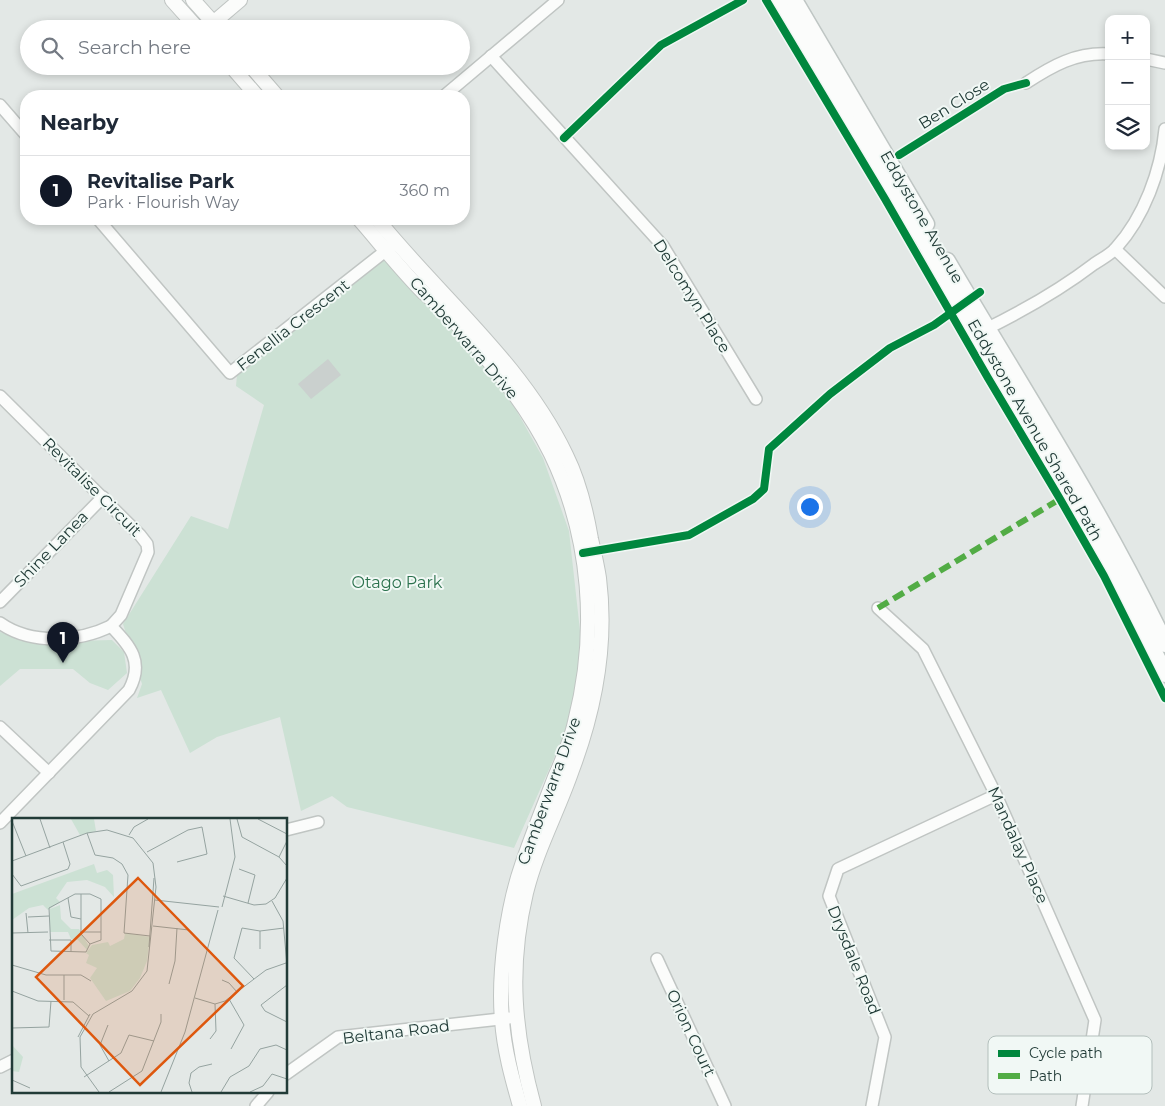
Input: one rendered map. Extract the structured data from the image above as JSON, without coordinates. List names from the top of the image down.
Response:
{
  "streets": {
    "main road": ["Eddystone Avenue"],
    "street": [
      "Delcomyn Place",
      "Fenellia Crescent",
      "Camberwarra Drive",
      "Revitalise Circuit",
      "Shine Lanea",
      "Mandalay Place",
      "Drysdale Road",
      "Beltana Road",
      "Orion Court"
    ],
    "cycle path": ["Ben Close", "Eddystone Avenue Shared Path"]
  },
  "crossings": [
    ["Fenellia Crescent", "Camberwarra Drive"],
    ["Camberwarra Drive", "Beltana Road"],
    ["Revitalise Circuit", "Shine Lanea"],
    ["Mandalay Place", "Drysdale Road"]
  ],
  "parks": ["Otago Park"],
  "legend": ["Cycle path", "Path"],
  "page": {
    "map_buttons": ["+", "−"],
    "search": "Search here",
    "heading": "Nearby",
    "list": [
      {
        "mark": "1",
        "name": "Revitalise Park",
        "note": "Park · Flourish Way",
        "value": "360 m"
      }
    ],
    "pins": "1"
  }
}
